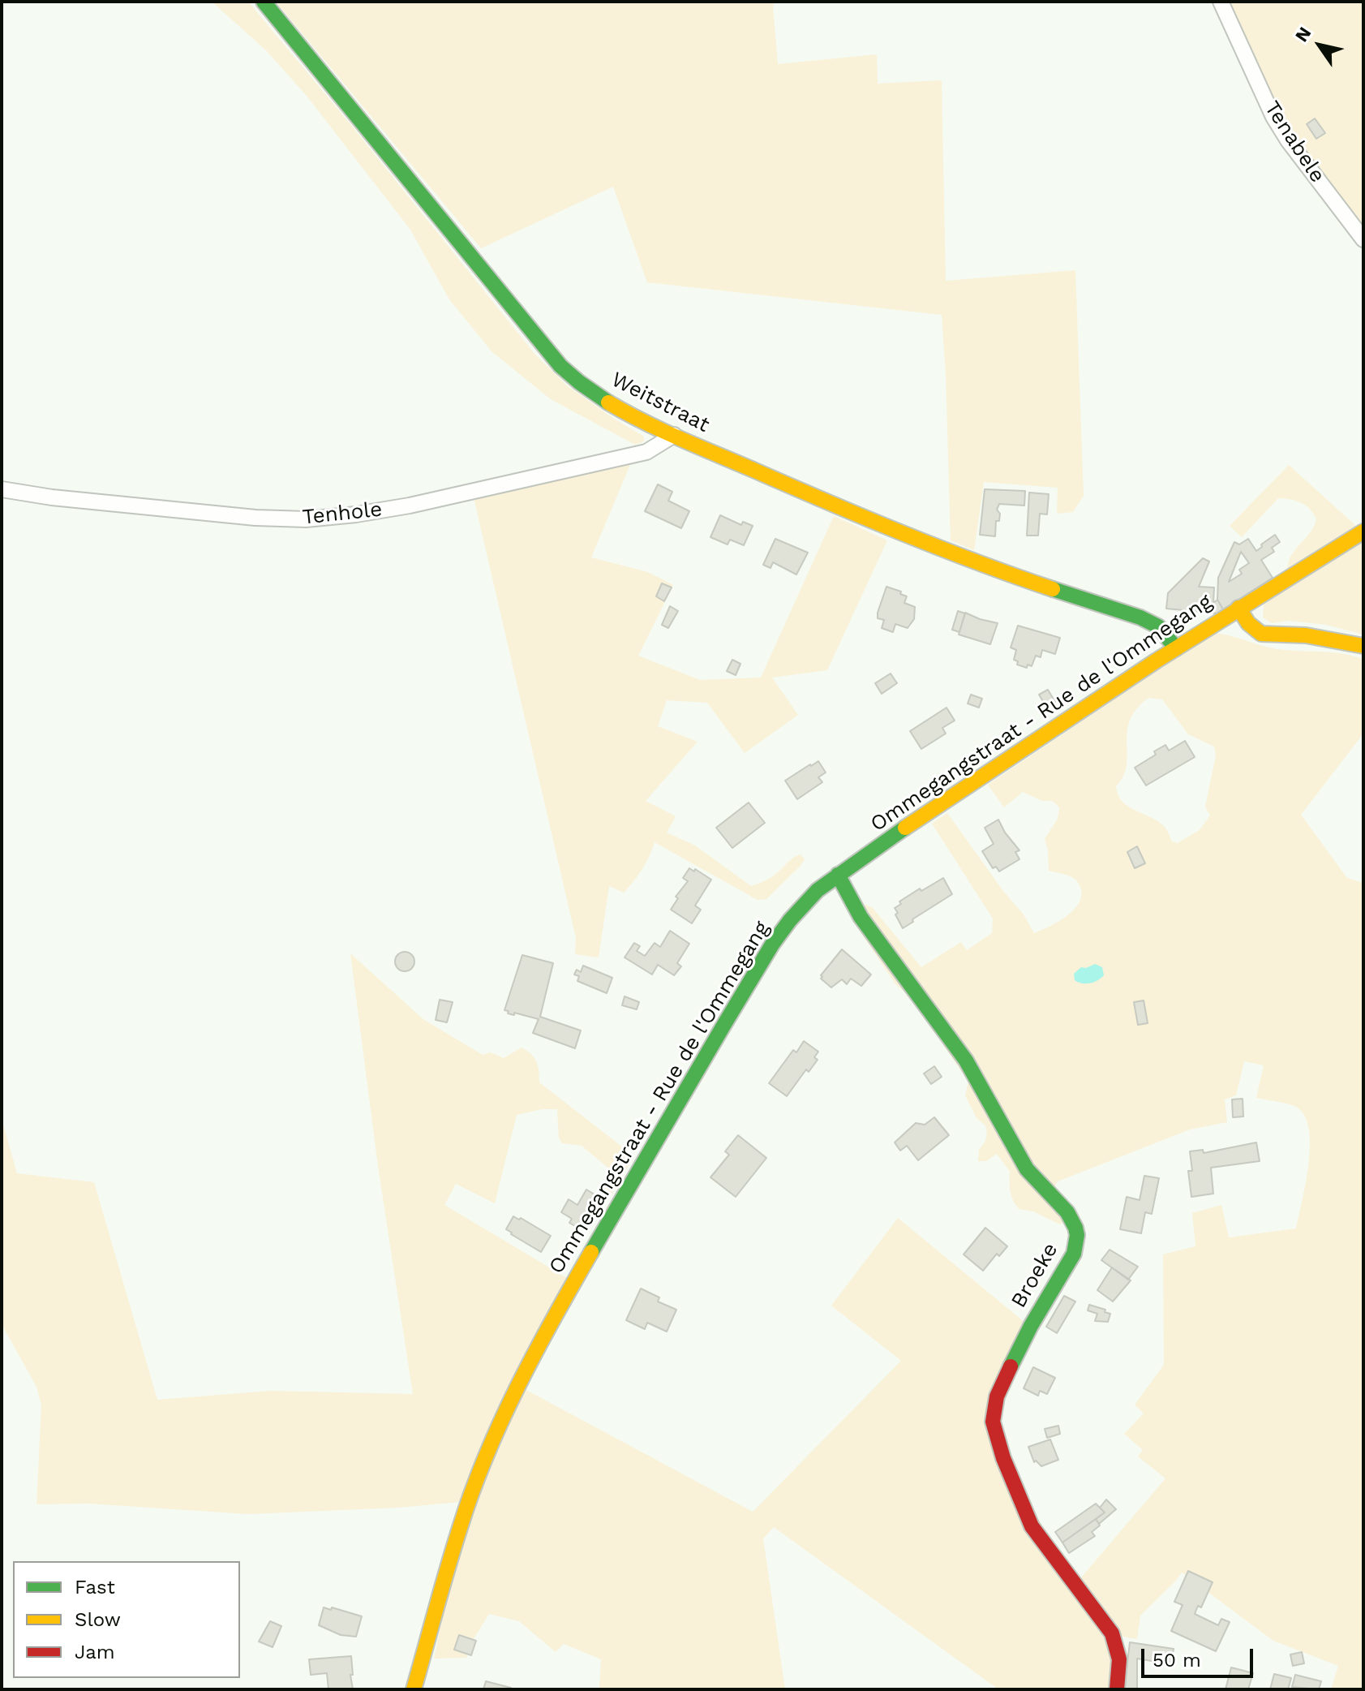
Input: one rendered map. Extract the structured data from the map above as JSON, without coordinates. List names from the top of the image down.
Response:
{
  "streets": {
    "street": [
      "Tenabele",
      "Weitstraat",
      "Tenhole",
      "Ommegangstraat - Rue de l'Ommegang",
      "Broeke"
    ]
  },
  "crossings": [
    ["Weitstraat", "Tenhole"],
    ["Weitstraat", "Ommegangstraat - Rue de l'Ommegang"],
    ["Ommegangstraat - Rue de l'Ommegang", "Broeke"]
  ],
  "legend": ["Fast", "Slow", "Jam"],
  "scale_bar": "50 m",
  "north": "top left"
}
